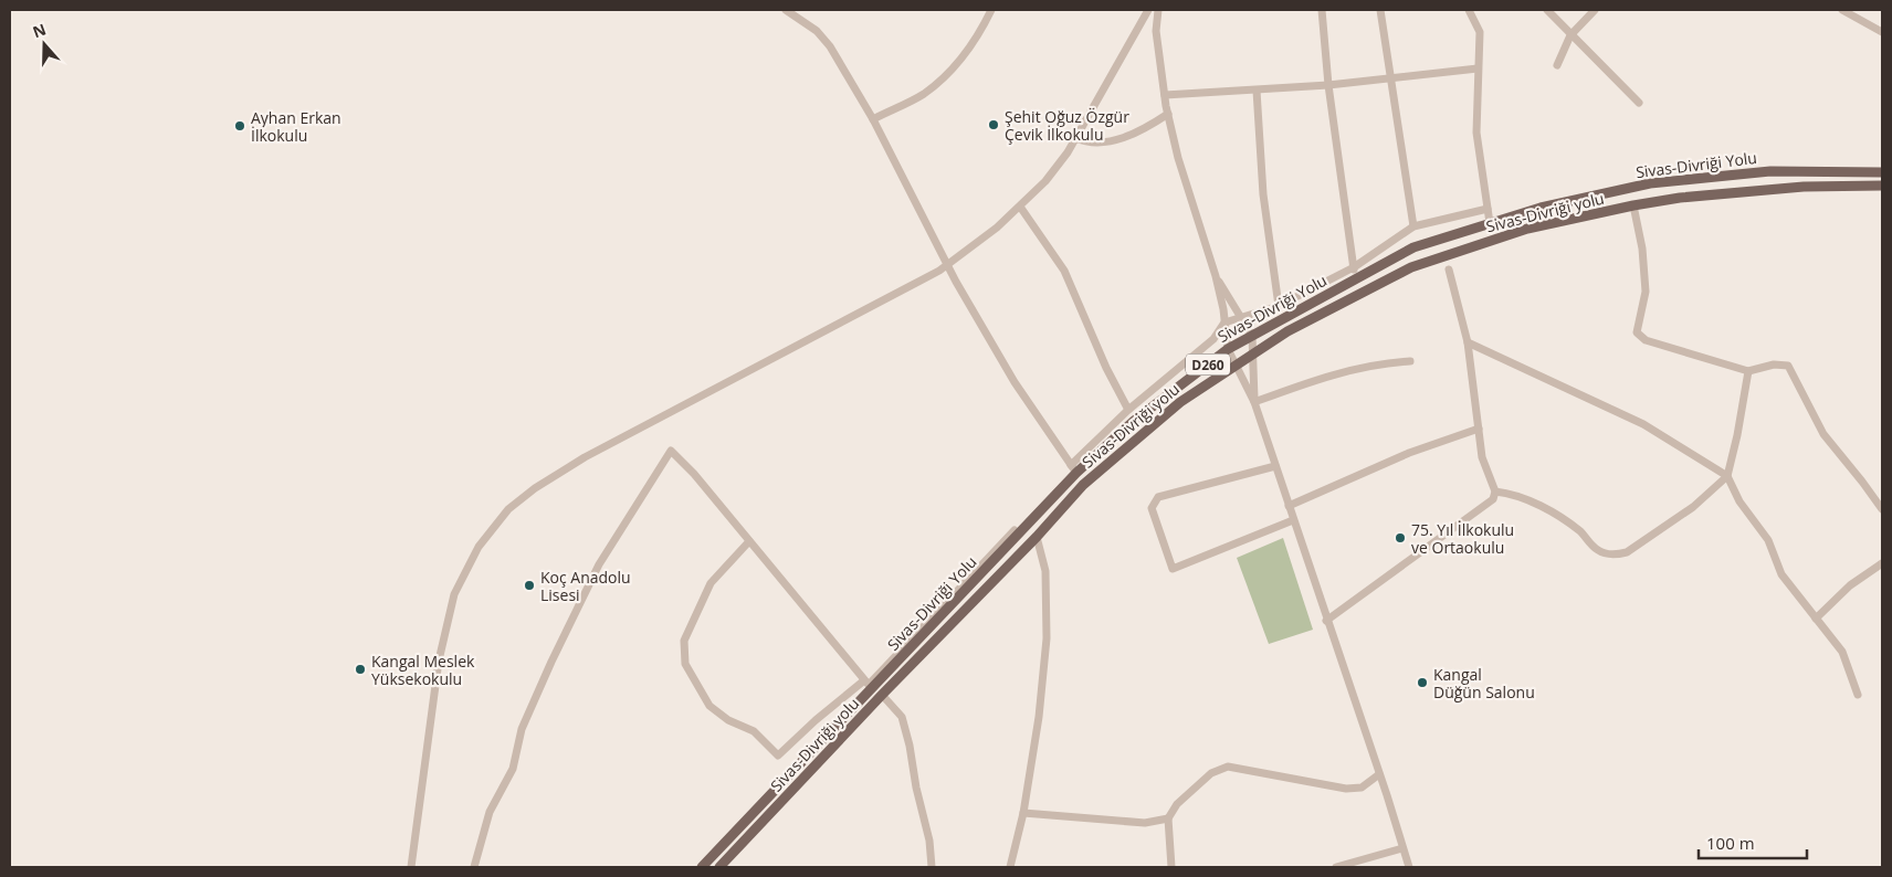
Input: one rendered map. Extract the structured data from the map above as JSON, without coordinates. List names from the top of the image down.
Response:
{
  "streets": {
    "main road": ["Sivas-Divriği Yolu", "Sivas-Divriği yolu", "D260"]
  },
  "places": [
    "Şehit Oğuz Özgür Çevik İlkokulu",
    "Ayhan Erkan İlkokulu",
    "75. Yıl İlkokulu ve Ortaokulu",
    "Koç Anadolu Lisesi",
    "Kangal Meslek Yüksekokulu",
    "Kangal Düğün Salonu"
  ],
  "scale_bar": "100 m",
  "north": "top"
}
